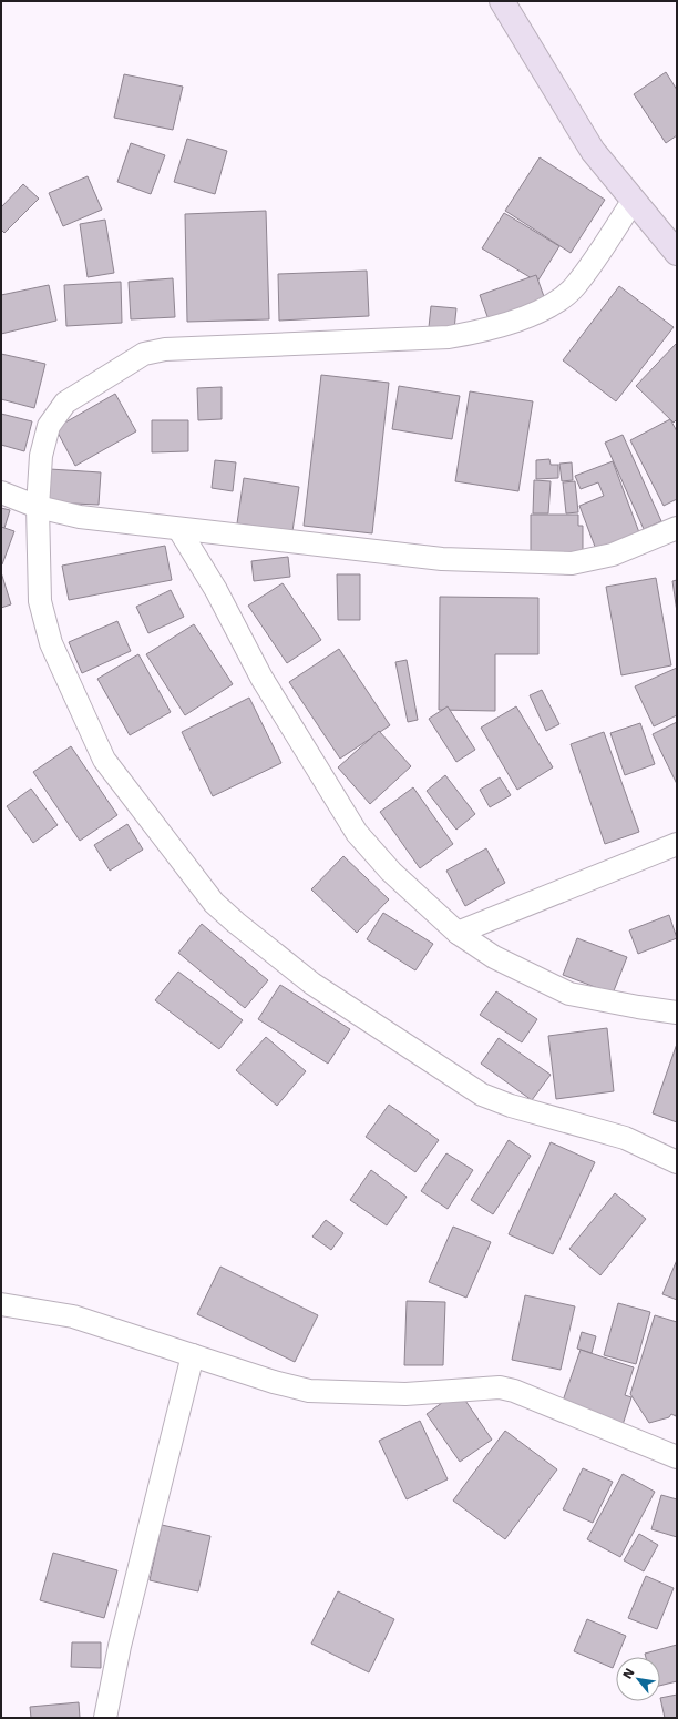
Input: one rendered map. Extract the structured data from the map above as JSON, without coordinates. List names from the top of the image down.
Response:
{
  "north": "top left"
}
